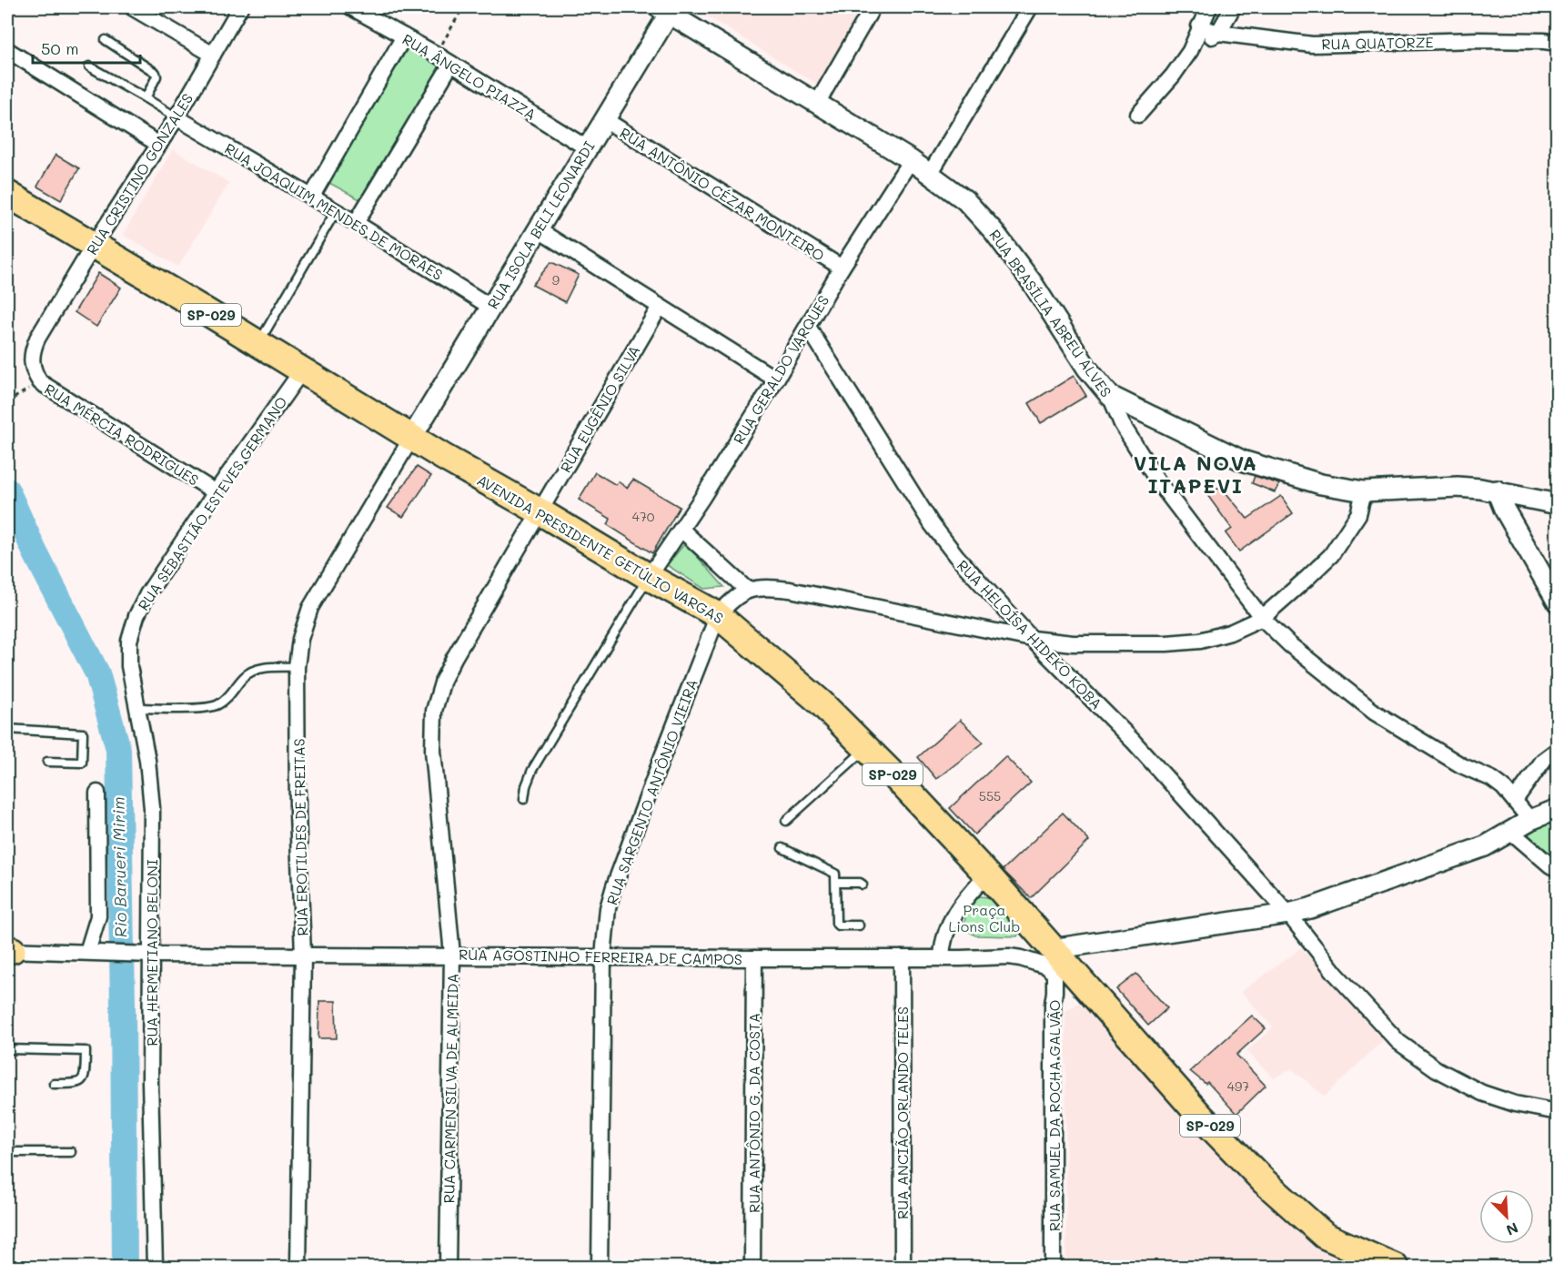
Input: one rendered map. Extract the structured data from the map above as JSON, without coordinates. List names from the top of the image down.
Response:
{
  "streets": {
    "highway": ["SP-029", "AVENIDA PRESIDENTE GETÚLIO VARGAS"],
    "street": [
      "RUA QUATORZE",
      "RUA ÂNGELO PIAZZA",
      "RUA CRISTINO GONZALES",
      "RUA ANTÔNIO CÉZAR MONTEIRO",
      "RUA JOAQUIM MENDES DE MORAES",
      "RUA ISOLA BELI LEONARDI",
      "RUA BRASÍLIA ABREU ALVES",
      "RUA GERALDO VARQUES",
      "RUA EUGÊNIO SILVA",
      "RUA MÉRCIA RODRIGUES",
      "RUA SEBASTIÃO ESTEVES GERMANO",
      "RUA HELOÍSA HIDEKO KOBA",
      "RUA SARGENTO ANTÔNIO VIEIRA",
      "RUA EROTILDES DE FREITAS",
      "RUA HERMETIANO BELONI",
      "RUA AGOSTINHO FERREIRA DE CAMPOS",
      "RUA CARMEN SILVA DE ALMEIDA",
      "RUA ANTÔNIO G. DA COSTA",
      "RUA ANCIÃO ORLANDO TELES",
      "RUA SAMUEL DA ROCHA GALVÃO"
    ]
  },
  "crossings": [
    ["RUA ÂNGELO PIAZZA", "RUA ISOLA BELI LEONARDI"],
    ["RUA CRISTINO GONZALES", "RUA JOAQUIM MENDES DE MORAES"],
    ["RUA CRISTINO GONZALES", "RUA MÉRCIA RODRIGUES"],
    ["RUA CRISTINO GONZALES", "AVENIDA PRESIDENTE GETÚLIO VARGAS"],
    ["RUA ANTÔNIO CÉZAR MONTEIRO", "RUA ISOLA BELI LEONARDI"],
    ["RUA ANTÔNIO CÉZAR MONTEIRO", "RUA GERALDO VARQUES"],
    ["RUA JOAQUIM MENDES DE MORAES", "RUA ISOLA BELI LEONARDI"],
    ["RUA ISOLA BELI LEONARDI", "RUA BRASÍLIA ABREU ALVES"],
    ["RUA ISOLA BELI LEONARDI", "AVENIDA PRESIDENTE GETÚLIO VARGAS"],
    ["RUA ISOLA BELI LEONARDI", "RUA EROTILDES DE FREITAS"],
    ["RUA BRASÍLIA ABREU ALVES", "RUA GERALDO VARQUES"],
    ["SP-029", "AVENIDA PRESIDENTE GETÚLIO VARGAS"],
    ["RUA GERALDO VARQUES", "AVENIDA PRESIDENTE GETÚLIO VARGAS"],
    ["RUA GERALDO VARQUES", "RUA HELOÍSA HIDEKO KOBA"],
    ["RUA EUGÊNIO SILVA", "AVENIDA PRESIDENTE GETÚLIO VARGAS"],
    ["RUA EUGÊNIO SILVA", "RUA CARMEN SILVA DE ALMEIDA"],
    ["RUA MÉRCIA RODRIGUES", "RUA SEBASTIÃO ESTEVES GERMANO"],
    ["RUA SEBASTIÃO ESTEVES GERMANO", "AVENIDA PRESIDENTE GETÚLIO VARGAS"],
    ["RUA SEBASTIÃO ESTEVES GERMANO", "RUA HERMETIANO BELONI"],
    ["AVENIDA PRESIDENTE GETÚLIO VARGAS", "RUA SARGENTO ANTÔNIO VIEIRA"],
    ["AVENIDA PRESIDENTE GETÚLIO VARGAS", "RUA EROTILDES DE FREITAS"],
    ["AVENIDA PRESIDENTE GETÚLIO VARGAS", "RUA AGOSTINHO FERREIRA DE CAMPOS"],
    ["AVENIDA PRESIDENTE GETÚLIO VARGAS", "RUA CARMEN SILVA DE ALMEIDA"],
    ["AVENIDA PRESIDENTE GETÚLIO VARGAS", "RUA SAMUEL DA ROCHA GALVÃO"],
    ["RUA SARGENTO ANTÔNIO VIEIRA", "RUA AGOSTINHO FERREIRA DE CAMPOS"],
    ["RUA EROTILDES DE FREITAS", "RUA AGOSTINHO FERREIRA DE CAMPOS"],
    ["RUA HERMETIANO BELONI", "RUA AGOSTINHO FERREIRA DE CAMPOS"],
    ["RUA AGOSTINHO FERREIRA DE CAMPOS", "RUA CARMEN SILVA DE ALMEIDA"],
    ["RUA AGOSTINHO FERREIRA DE CAMPOS", "RUA ANTÔNIO G. DA COSTA"],
    ["RUA AGOSTINHO FERREIRA DE CAMPOS", "RUA ANCIÃO ORLANDO TELES"],
    ["RUA AGOSTINHO FERREIRA DE CAMPOS", "RUA SAMUEL DA ROCHA GALVÃO"]
  ],
  "districts": ["VILA NOVA ITAPEVI"],
  "water": ["Rio Barueri Mirim"],
  "parks": ["Praça Lions Club"],
  "house_numbers": [
    "9",
    "470",
    "555",
    "497"
  ],
  "scale_bar": "50 m",
  "north": "bottom right"
}
